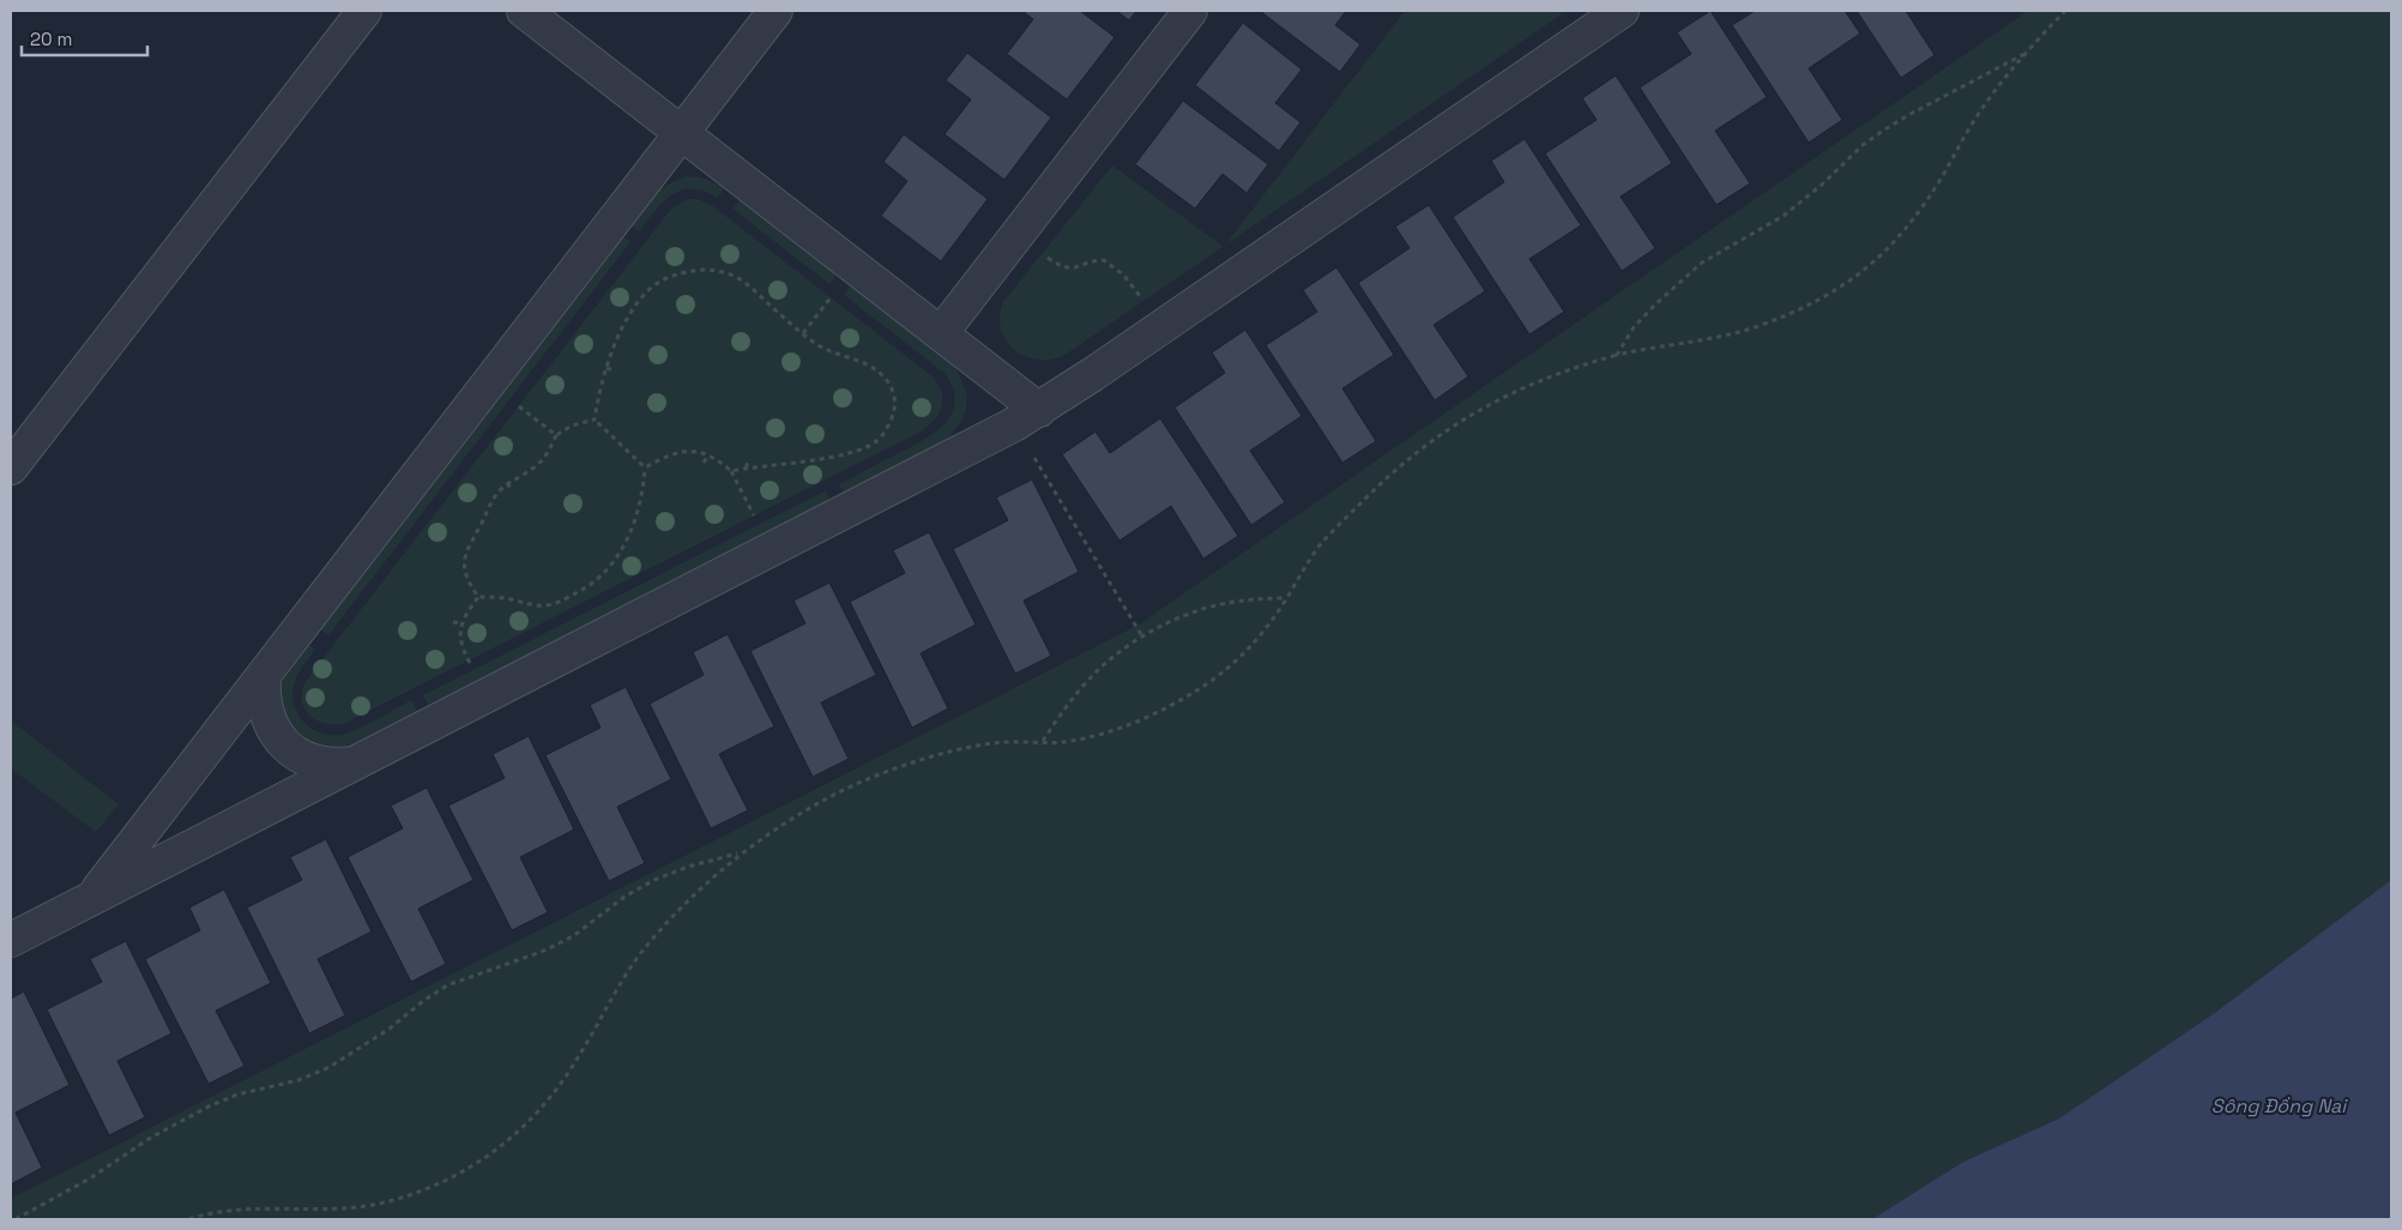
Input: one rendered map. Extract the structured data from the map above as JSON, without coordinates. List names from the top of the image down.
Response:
{
  "water": ["Sông Đồng Nai"],
  "scale_bar": "20 m"
}
